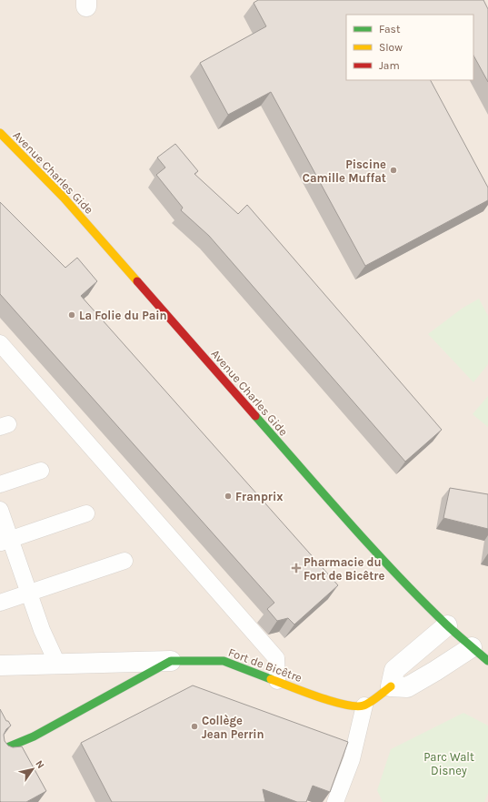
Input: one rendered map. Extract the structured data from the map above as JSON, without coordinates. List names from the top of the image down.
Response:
{
  "streets": {
    "main road": ["Avenue Charles Gide", "Fort de Bicêtre"]
  },
  "parks": ["Parc Walt Disney"],
  "places": {
    "other": [
      "Piscine Camille Muffat",
      "La Folie du Pain",
      "Franprix",
      "Collège Jean Perrin"
    ],
    "health": ["Pharmacie du Fort de Bicêtre"]
  },
  "legend": ["Fast", "Slow", "Jam"],
  "north": "top right"
}
